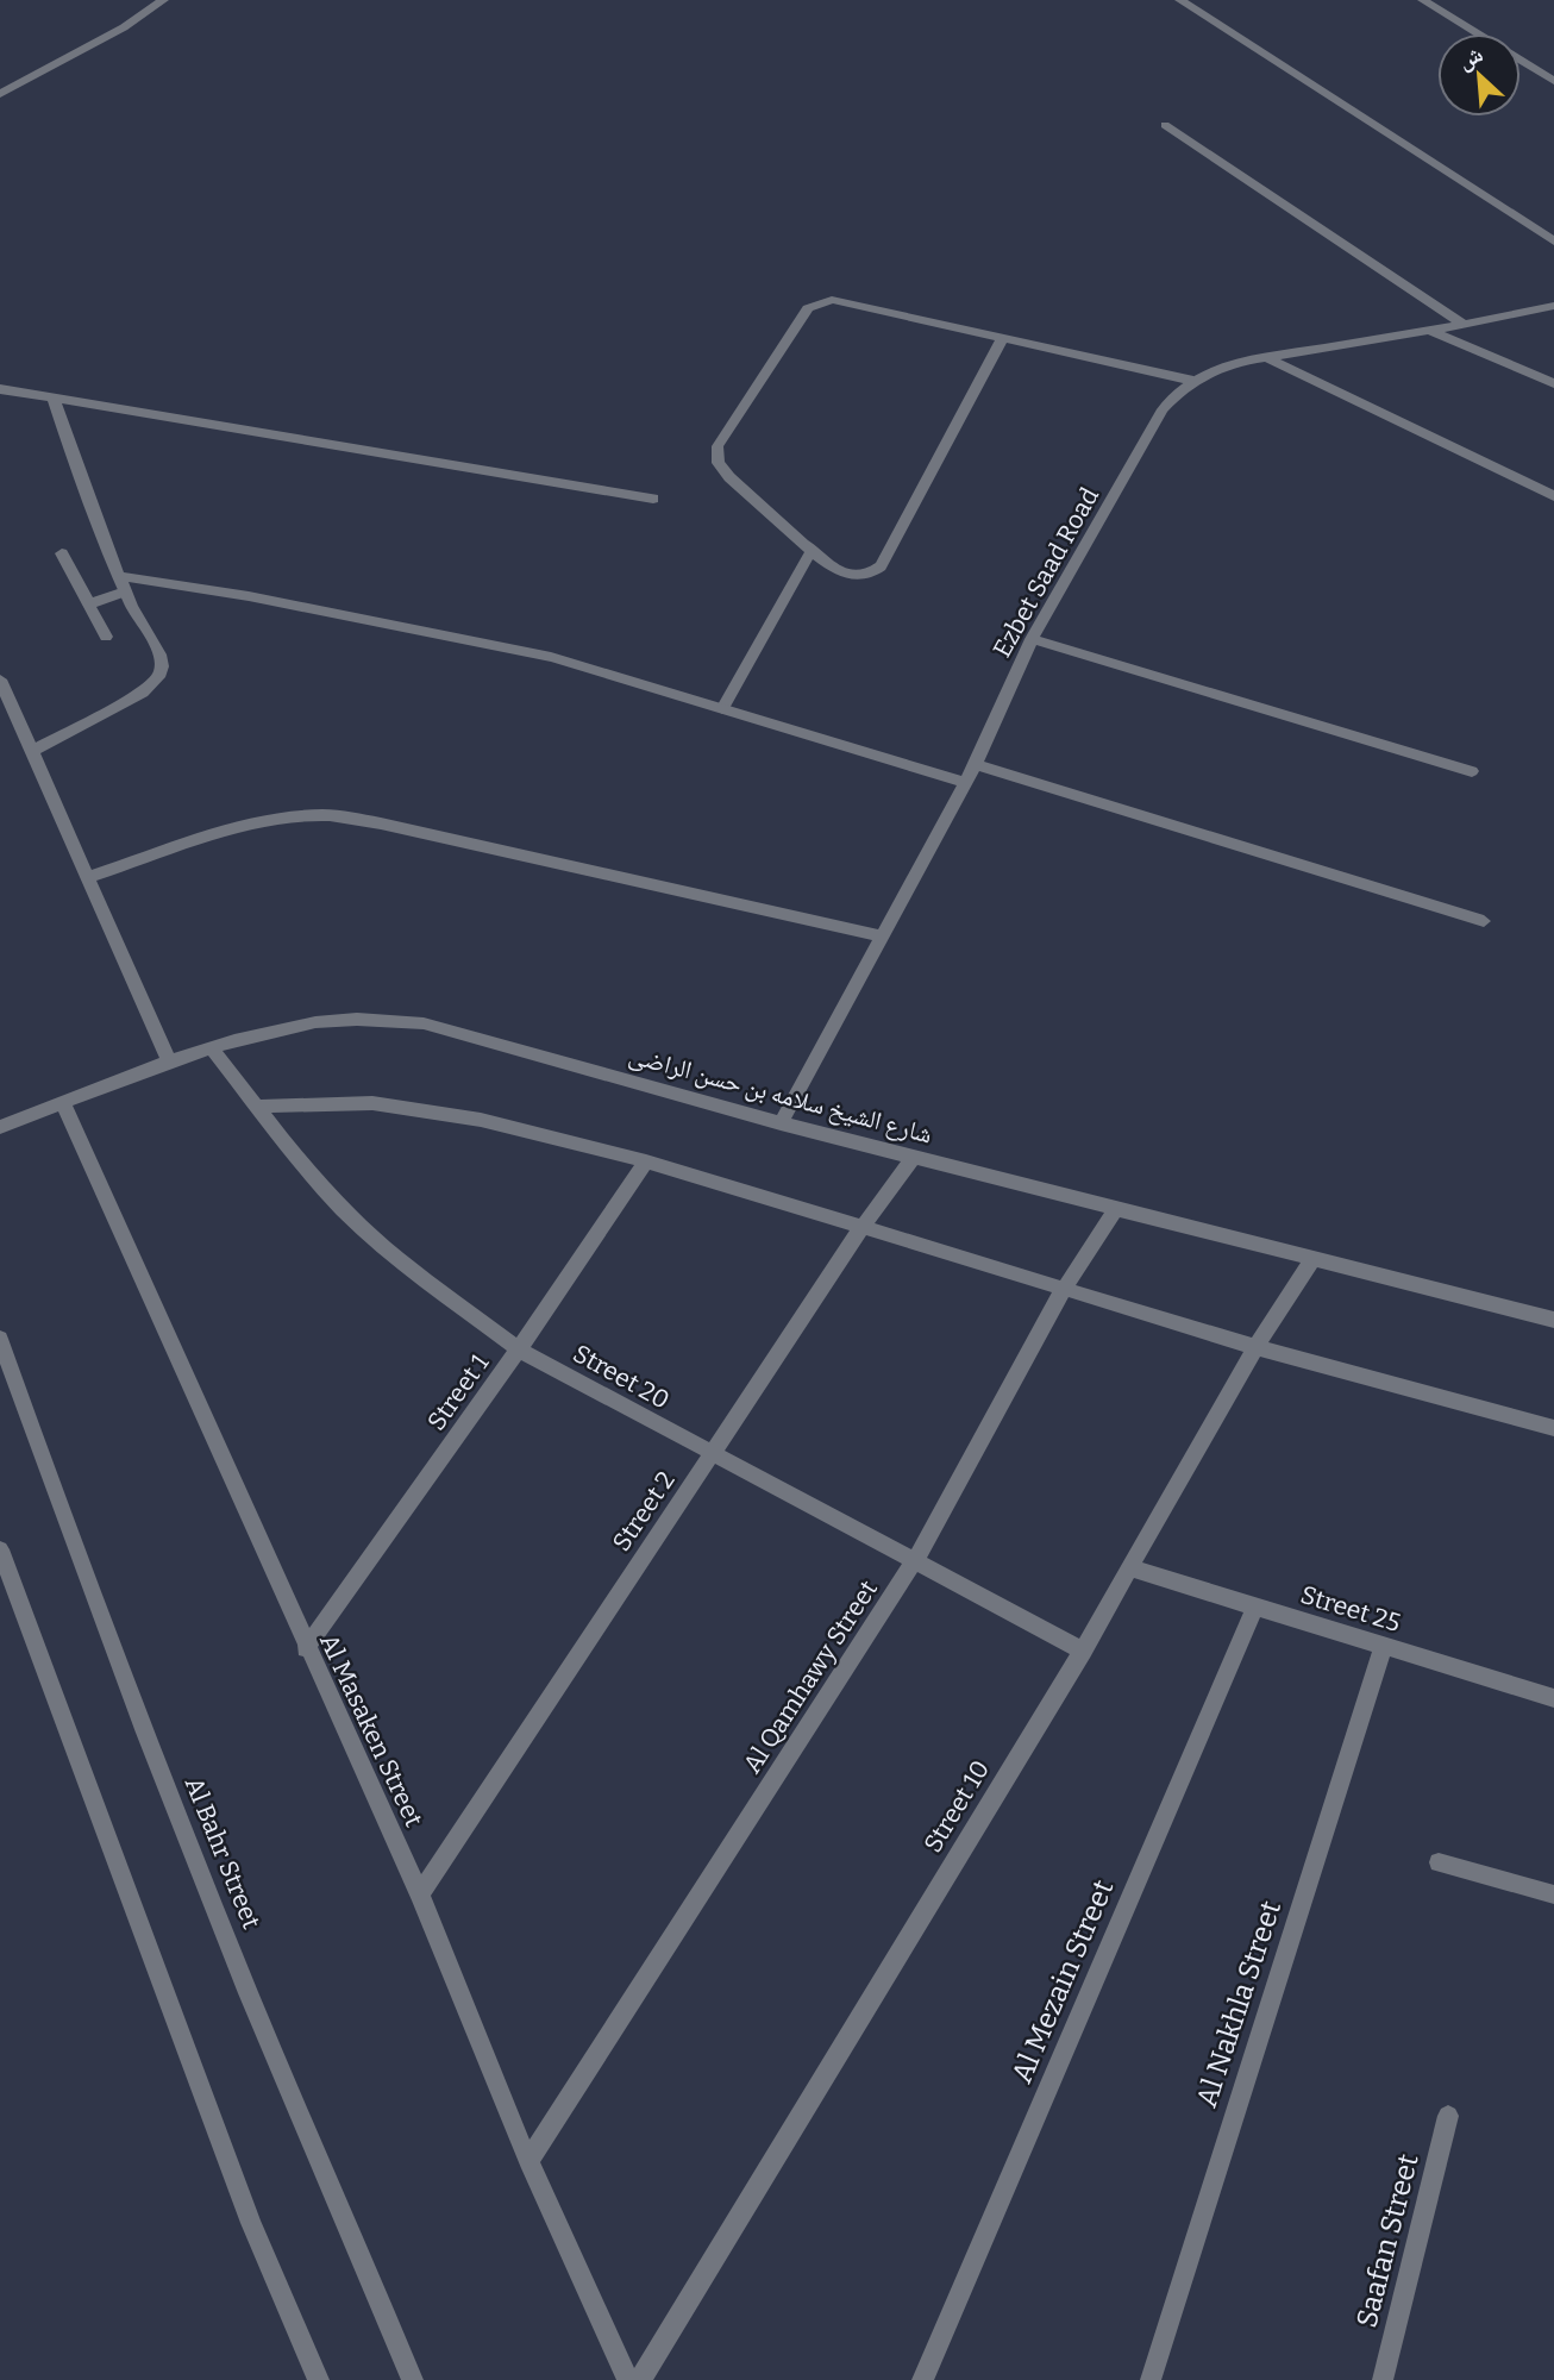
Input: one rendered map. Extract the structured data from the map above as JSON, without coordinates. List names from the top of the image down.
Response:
{
  "streets": {
    "street": [
      "Ezbet Saad Road",
      "شارع الشيخ سلامه بن حسن الراضى",
      "Street 20",
      "Street 1",
      "Street 2",
      "Street 25",
      "Al Qamhawy Street",
      "Al Masaken Street",
      "Street 10",
      "Al Bahr Street",
      "Al Mezain Street",
      "Al Nakhla Street",
      "Saafan Street"
    ]
  },
  "crossings": [
    ["Ezbet Saad Road", "شارع الشيخ سلامه بن حسن الراضى"],
    ["شارع الشيخ سلامه بن حسن الراضى", "Street 20"],
    ["شارع الشيخ سلامه بن حسن الراضى", "Street 2"],
    ["شارع الشيخ سلامه بن حسن الراضى", "Al Qamhawy Street"],
    ["شارع الشيخ سلامه بن حسن الراضى", "Al Masaken Street"],
    ["شارع الشيخ سلامه بن حسن الراضى", "Street 10"],
    ["Street 20", "Street 1"],
    ["Street 20", "Street 2"],
    ["Street 20", "Al Qamhawy Street"],
    ["Street 20", "Street 10"],
    ["Street 1", "Al Masaken Street"],
    ["Street 2", "Al Masaken Street"],
    ["Street 25", "Street 10"],
    ["Street 25", "Al Mezain Street"],
    ["Street 25", "Al Nakhla Street"],
    ["Al Qamhawy Street", "Al Masaken Street"]
  ],
  "north": "top left"
}
